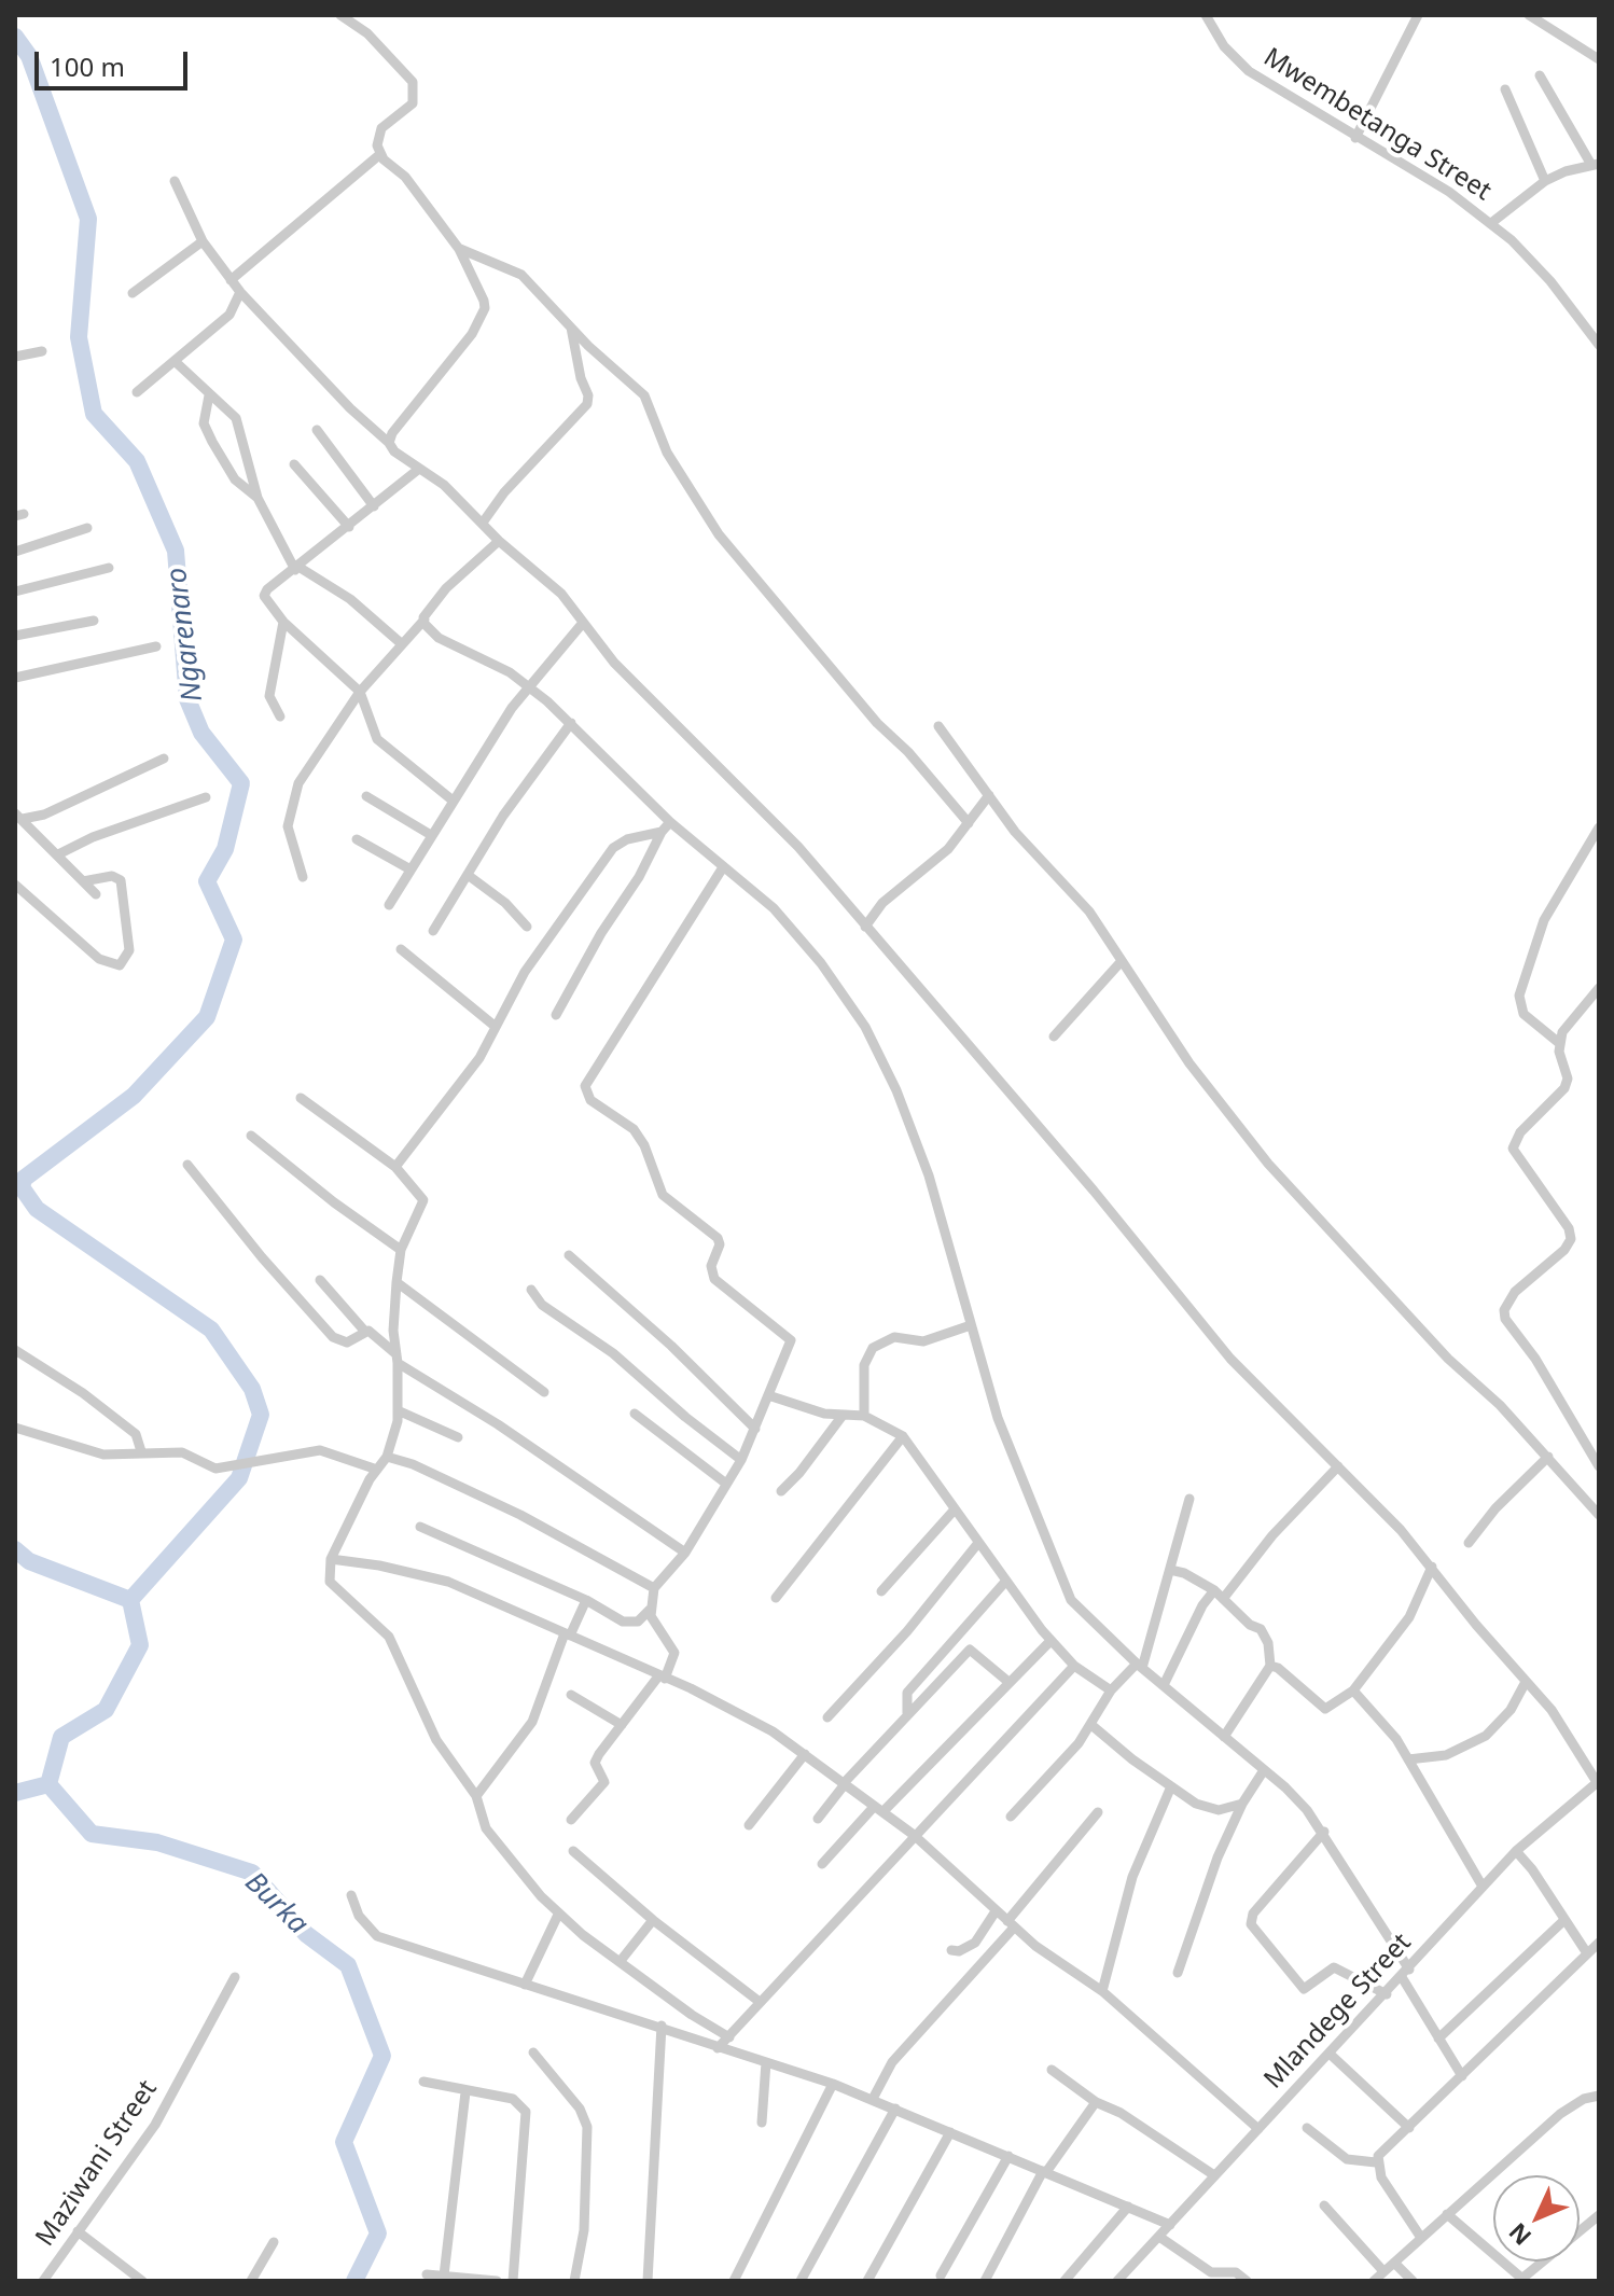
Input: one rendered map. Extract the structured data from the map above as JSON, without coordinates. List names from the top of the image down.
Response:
{
  "streets": {
    "street": ["Mwembetanga Street", "Mlandege Street", "Maziwani Street"]
  },
  "water": ["Ngarenaro", "Burka"],
  "scale_bar": "100 m",
  "north": "bottom left"
}
